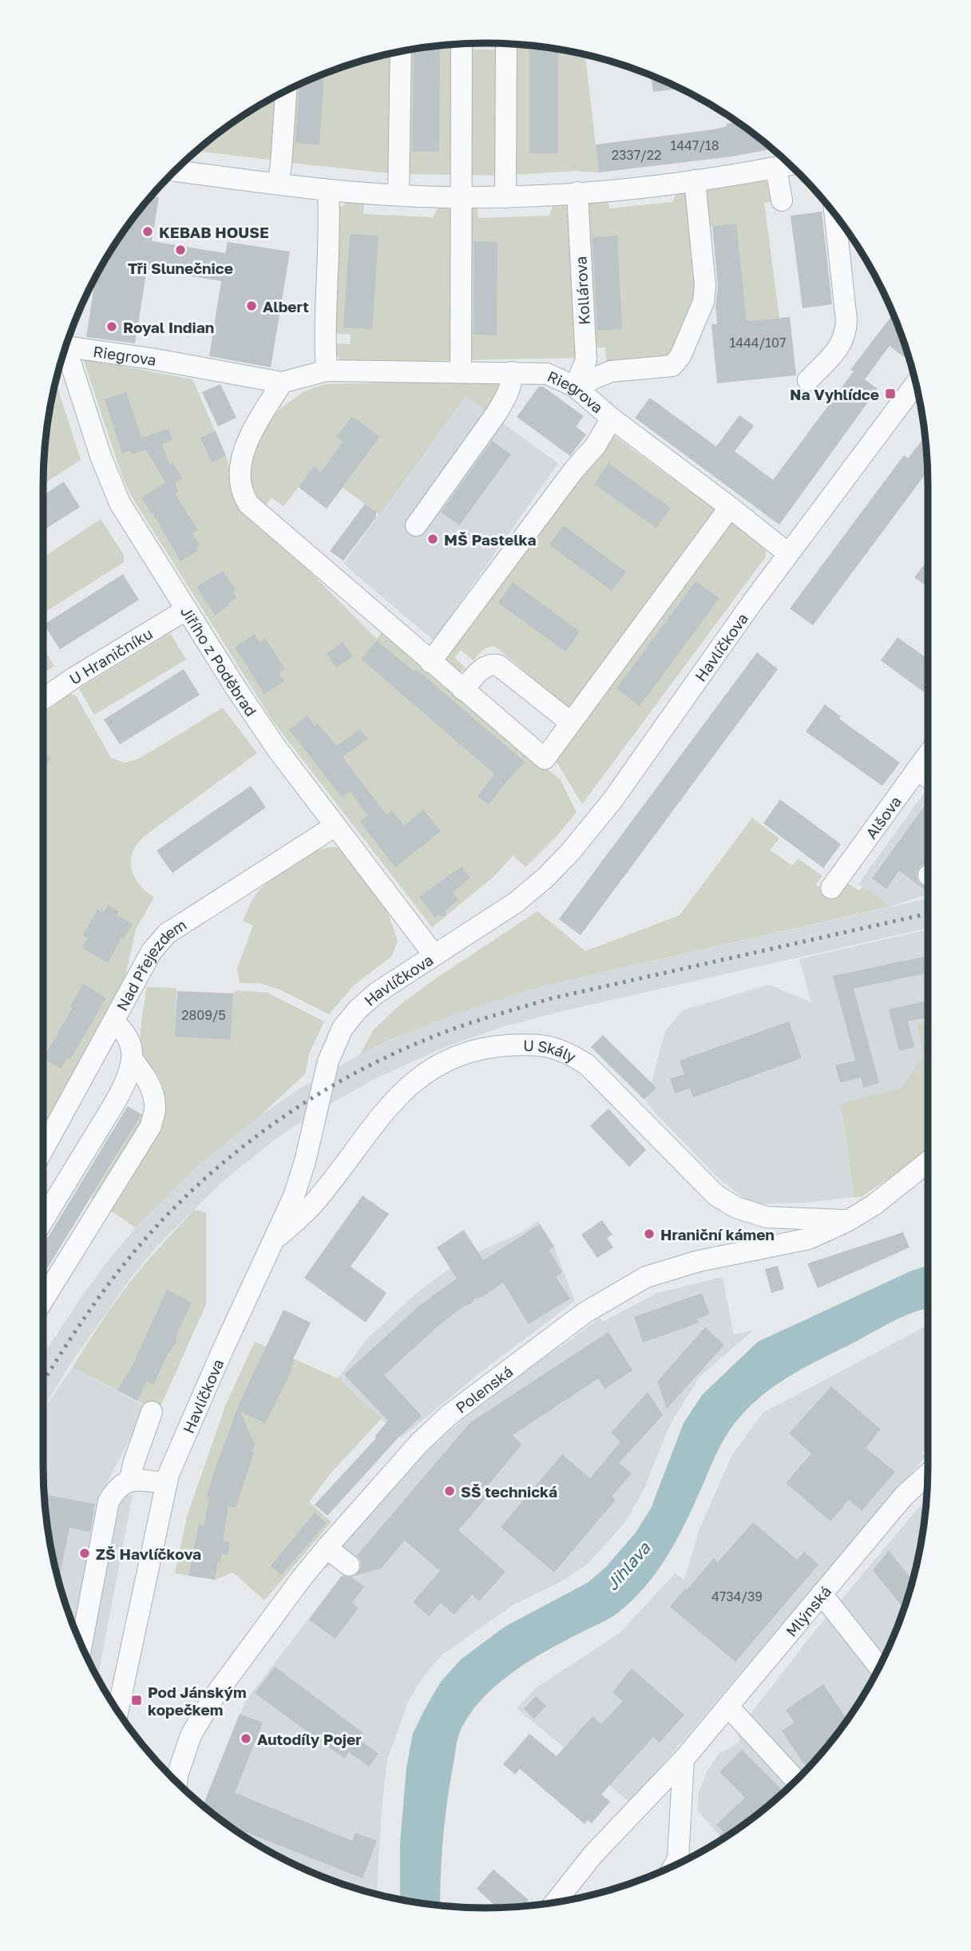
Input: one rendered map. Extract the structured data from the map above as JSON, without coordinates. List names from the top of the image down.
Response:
{
  "streets": {
    "street": [
      "Kollárova",
      "Riegrova",
      "Havlíčkova",
      "U Hraničníku",
      "Jiřího z Poděbrad",
      "Alšova",
      "Nad Přejezdem",
      "U Skály",
      "Polenská",
      "Mlýnská"
    ]
  },
  "crossings": [
    ["Kollárova", "Riegrova"],
    ["Riegrova", "Havlíčkova"],
    ["Havlíčkova", "Jiřího z Poděbrad"],
    ["Havlíčkova", "U Skály"],
    ["U Hraničníku", "Jiřího z Poděbrad"],
    ["Jiřího z Poděbrad", "Nad Přejezdem"],
    ["U Skály", "Polenská"]
  ],
  "water": ["Jihlava"],
  "places": {
    "other": [
      "KEBAB HOUSE",
      "Tři Slunečnice",
      "Albert",
      "Royal Indian",
      "MŠ Pastelka",
      "Hraniční kámen",
      "SŠ technická",
      "ZŠ Havlíčkova",
      "Autodíly Pojer"
    ],
    "transit": ["Na Vyhlídce", "Pod Jánským kopečkem"]
  },
  "house_numbers": [
    "1447/18",
    "2337/22",
    "1444/107",
    "2809/5",
    "4734/39"
  ]
}
